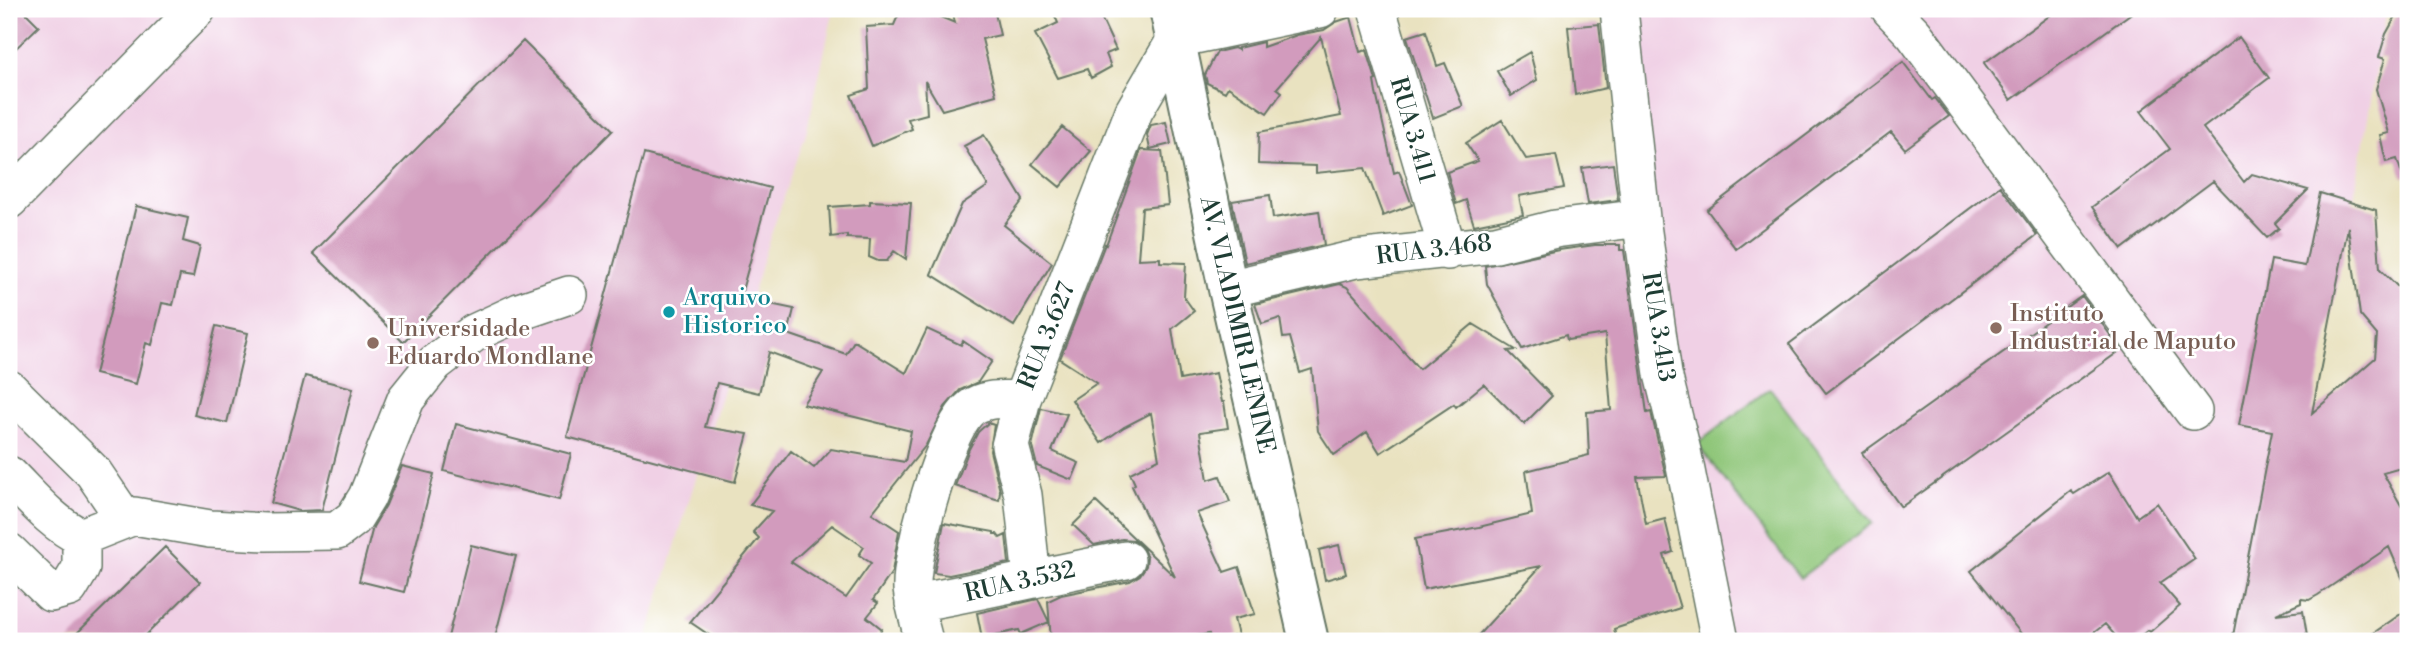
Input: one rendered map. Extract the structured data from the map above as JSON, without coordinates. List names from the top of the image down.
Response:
{
  "streets": {
    "main road": ["AV. VLADIMIR LENINE"],
    "street": [
      "RUA 3.411",
      "RUA 3.468",
      "RUA 3.413",
      "RUA 3.627",
      "RUA 3.532"
    ]
  },
  "crossings": [
    ["RUA 3.411", "RUA 3.468"],
    ["RUA 3.468", "AV. VLADIMIR LENINE"],
    ["RUA 3.468", "RUA 3.413"],
    ["AV. VLADIMIR LENINE", "RUA 3.627"],
    ["RUA 3.627", "RUA 3.532"]
  ],
  "places": ["Arquivo Historico", "Instituto Industrial de Maputo", "Universidade Eduardo Mondlane"]
}
